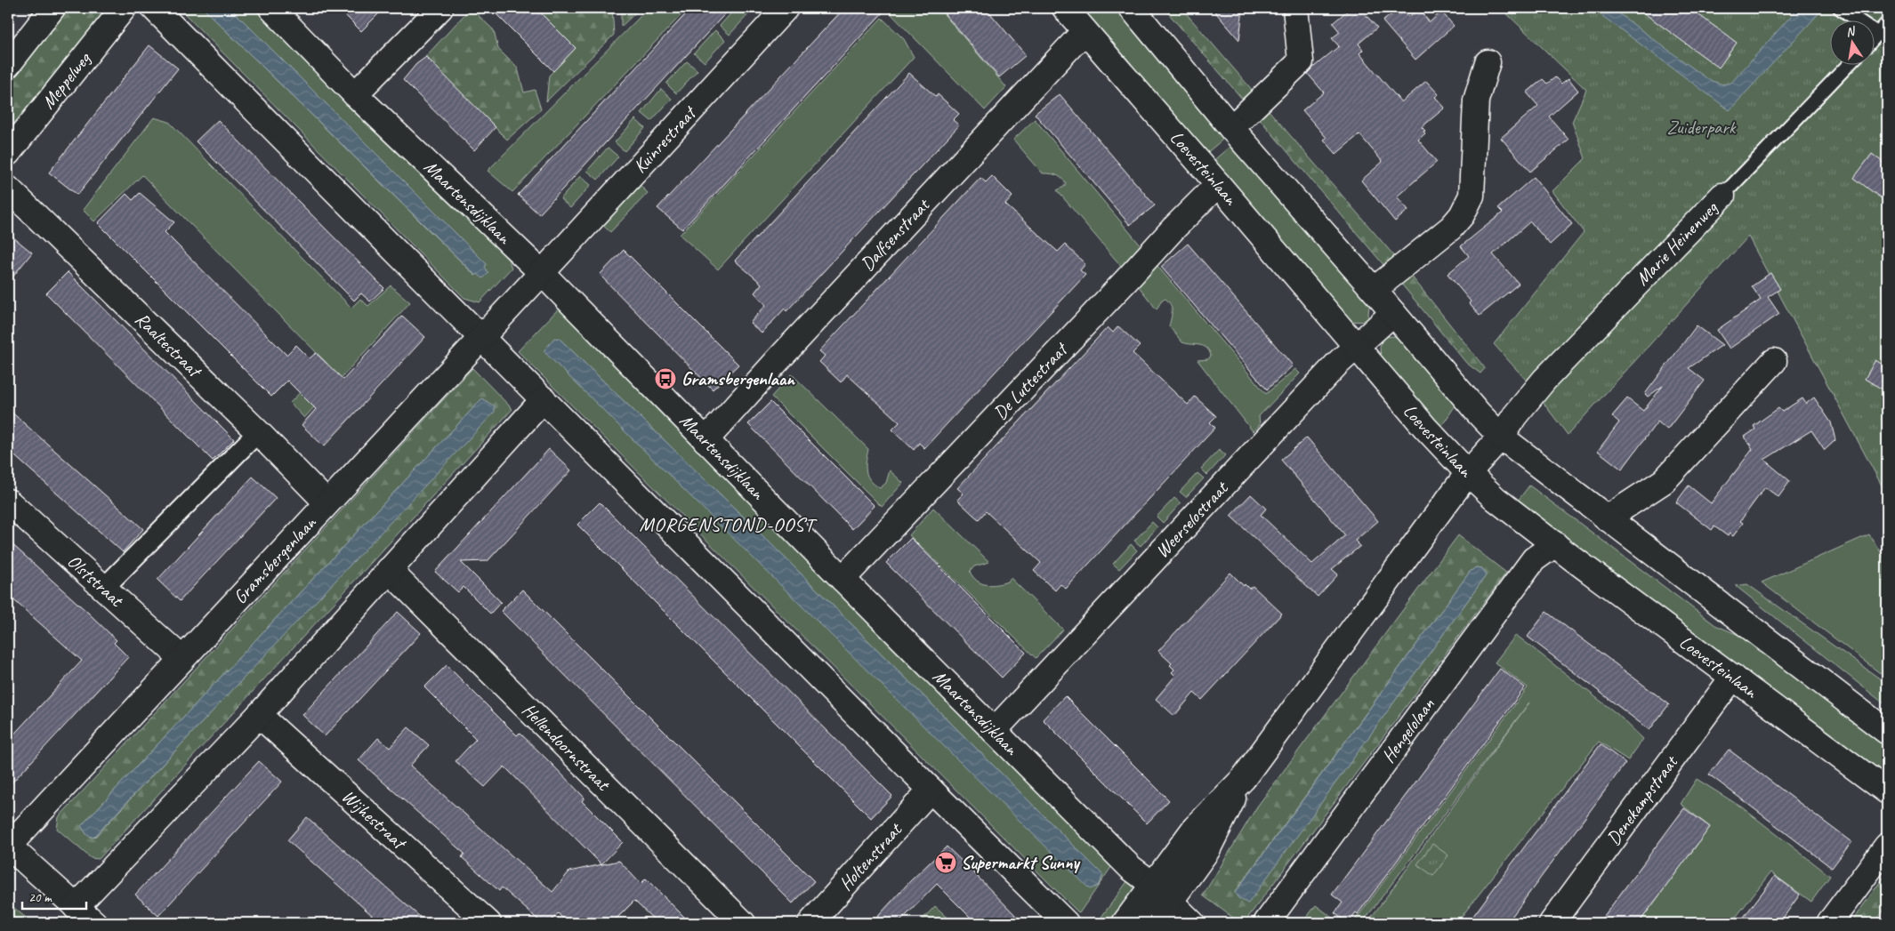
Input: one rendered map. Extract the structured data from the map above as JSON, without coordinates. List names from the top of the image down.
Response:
{
  "streets": {
    "street": [
      "Meppelweg",
      "Kuinrestraat",
      "Loevesteinlaan",
      "Maartensdijklaan",
      "Dalfsenstraat",
      "Marie Heinenweg",
      "Raaltestraat",
      "De Luttestraat",
      "Weerselostraat",
      "Gramsbergenlaan",
      "Olststraat",
      "Hengelolaan",
      "Hellendoornstraat",
      "Denekampstraat",
      "Wijhestraat",
      "Holtenstraat"
    ]
  },
  "crossings": [
    ["Kuinrestraat", "Maartensdijklaan"],
    ["Kuinrestraat", "Gramsbergenlaan"],
    ["Loevesteinlaan", "Dalfsenstraat"],
    ["Loevesteinlaan", "De Luttestraat"],
    ["Loevesteinlaan", "Weerselostraat"],
    ["Loevesteinlaan", "Hengelolaan"],
    ["Loevesteinlaan", "Denekampstraat"],
    ["Maartensdijklaan", "Dalfsenstraat"],
    ["Maartensdijklaan", "De Luttestraat"],
    ["Maartensdijklaan", "Weerselostraat"],
    ["Maartensdijklaan", "Gramsbergenlaan"],
    ["Raaltestraat", "Gramsbergenlaan"],
    ["Gramsbergenlaan", "Olststraat"]
  ],
  "districts": ["MORGENSTOND-OOST"],
  "parks": ["Zuiderpark"],
  "places": {
    "bus stop": ["Gramsbergenlaan"],
    "supermarket": ["Supermarkt Sunny"]
  },
  "scale_bar": "20 m",
  "north": "top"
}
